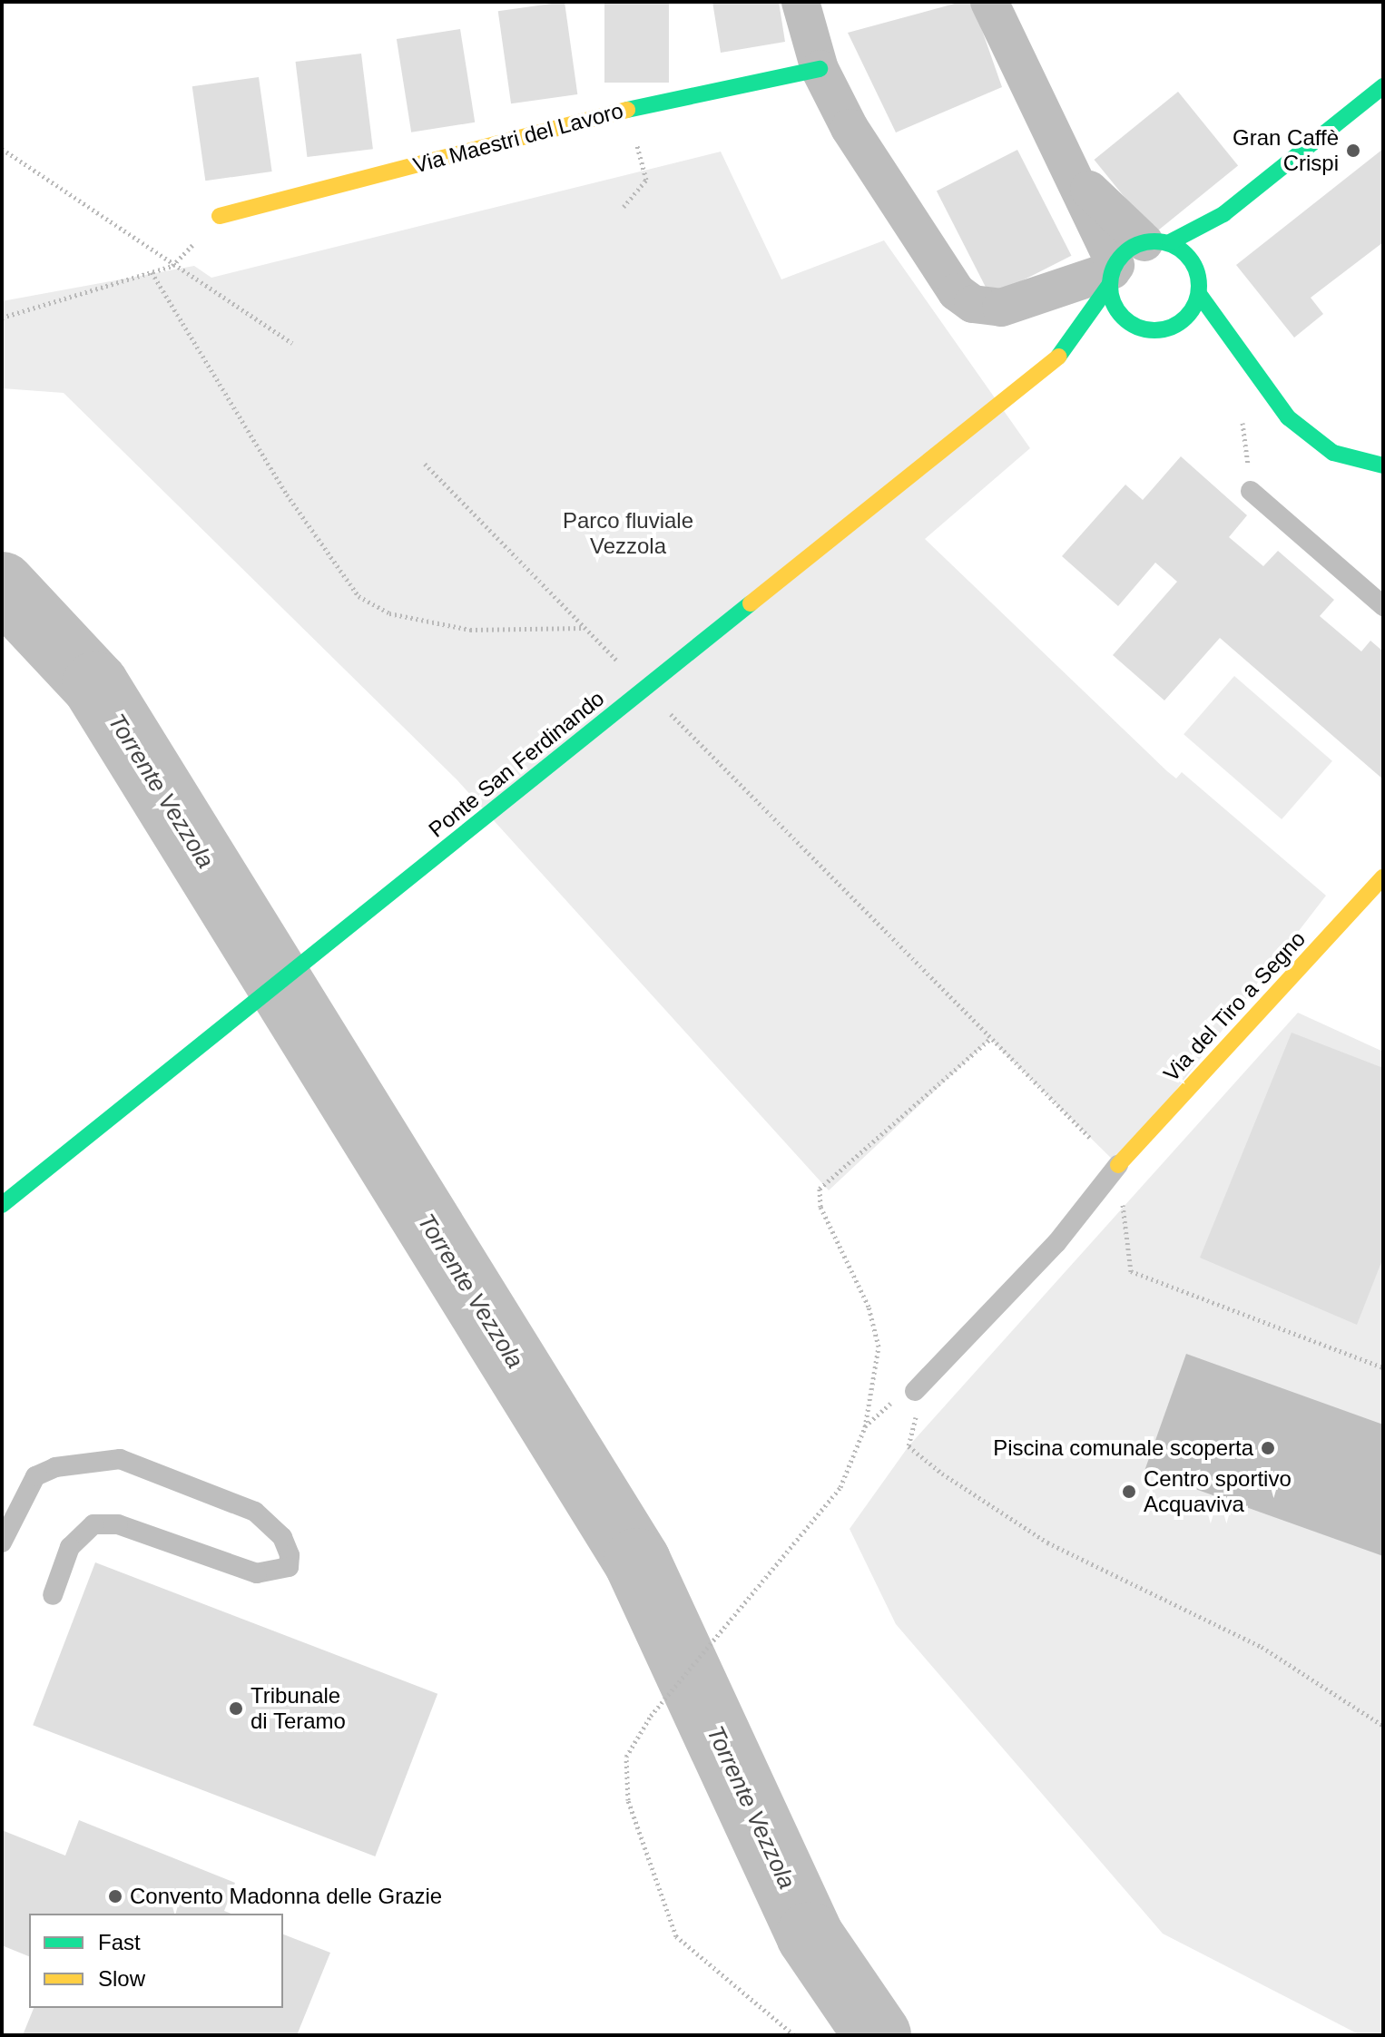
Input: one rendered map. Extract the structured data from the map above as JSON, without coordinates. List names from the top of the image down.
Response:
{
  "streets": {
    "street": ["Via Maestri del Lavoro", "Ponte San Ferdinando", "Via del Tiro a Segno"]
  },
  "water": ["Torrente Vezzola"],
  "parks": ["Parco fluviale Vezzola"],
  "places": [
    "Gran Caffè Crispi",
    "Piscina comunale scoperta",
    "Centro sportivo Acquaviva",
    "Tribunale di Teramo",
    "Convento Madonna delle Grazie"
  ],
  "legend": ["Fast", "Slow"]
}
